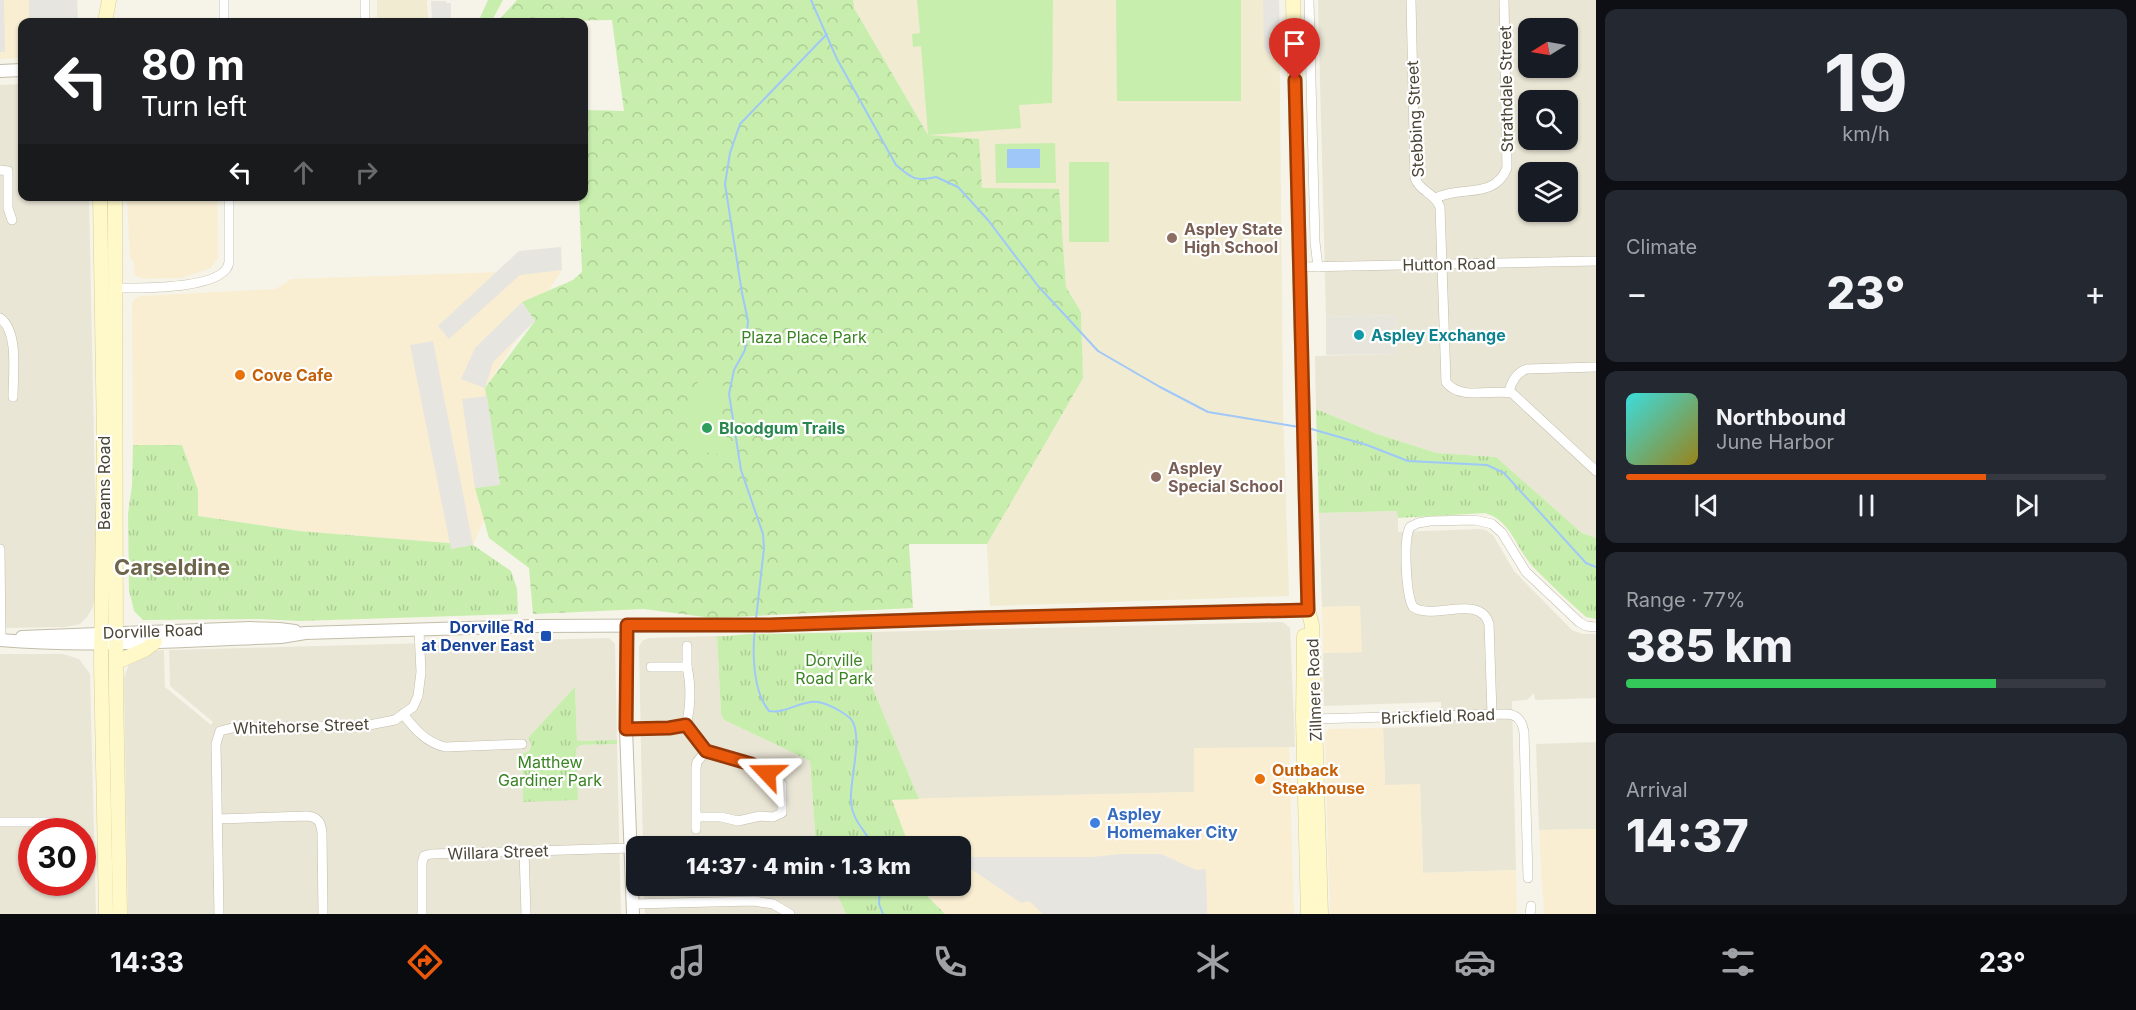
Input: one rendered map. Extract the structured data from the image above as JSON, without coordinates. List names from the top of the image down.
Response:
{
  "streets": {
    "main road": ["Beams Road", "Zillmere Road"],
    "street": [
      "Strathdale Street",
      "Stebbing Street",
      "Hutton Road",
      "Dorville Road",
      "Brickfield Road",
      "Whitehorse Street",
      "Willara Street"
    ]
  },
  "crossings": [
    ["Strathdale Street", "Stebbing Street"],
    ["Stebbing Street", "Hutton Road"],
    ["Hutton Road", "Zillmere Road"],
    ["Beams Road", "Dorville Road"],
    ["Dorville Road", "Zillmere Road"],
    ["Zillmere Road", "Brickfield Road"]
  ],
  "districts": ["Carseldine"],
  "parks": ["Plaza Place Park", "Dorville Road Park", "Matthew Gardiner Park"],
  "places": {
    "other": [
      "Aspley State High School",
      "Aspley Exchange",
      "Cove Cafe",
      "Bloodgum Trails",
      "Aspley Special School",
      "Outback Steakhouse",
      "Aspley Homemaker City"
    ],
    "transit": ["Dorville Rd at Denver East"]
  },
  "north": "left",
  "page": {
    "tile": [
      ["19", "km/h"],
      "Climate",
      ["Range · 77%", "385 km"],
      ["Arrival", "14:37"]
    ],
    "turn": ["80 m", "Turn left"],
    "heat": ["−", "23°", "+"],
    "song": ["Northbound", "June Harbor"],
    "limit": "30",
    "trip": "14:37 · 4 min · 1.3 km",
    "tabs": ["14:33", "23°"]
  }
}
